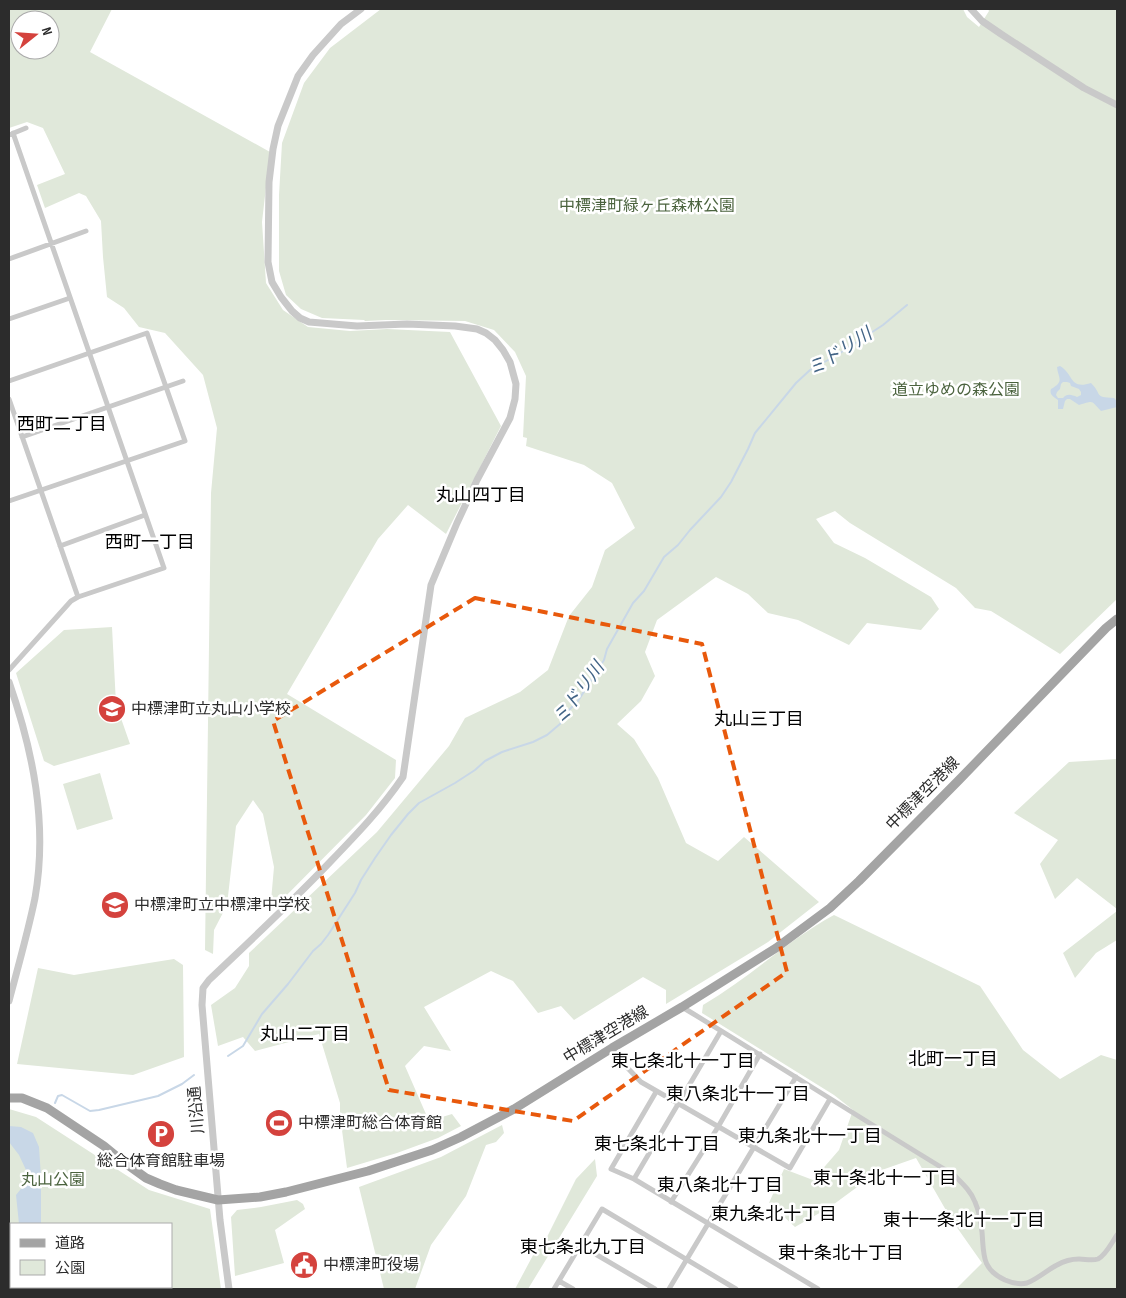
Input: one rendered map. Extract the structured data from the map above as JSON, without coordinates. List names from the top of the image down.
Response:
{
  "streets": {
    "main road": ["中標津空港線"],
    "street": ["川沿通"]
  },
  "crossings": [
    ["中標津空港線", "川沿通"]
  ],
  "districts": [
    "西町二丁目",
    "丸山四丁目",
    "西町一丁目",
    "丸山三丁目",
    "丸山二丁目",
    "北町一丁目",
    "東七条北十一丁目",
    "東八条北十一丁目",
    "東九条北十一丁目",
    "東七条北十丁目",
    "東十条北十一丁目",
    "東八条北十丁目",
    "東九条北十丁目",
    "東十一条北十一丁目",
    "東七条北九丁目",
    "東十条北十丁目"
  ],
  "water": ["ミドリ川"],
  "parks": ["中標津町緑ヶ丘森林公園", "道立ゆめの森公園", "丸山公園"],
  "places": {
    "school or university": ["中標津町立丸山小学校", "中標津町立中標津中学校"],
    "sports": ["中標津町総合体育館"],
    "parking": ["総合体育館駐車場"],
    "public building": ["中標津町役場"]
  },
  "legend": ["道路", "公園"],
  "north": "right"
}
